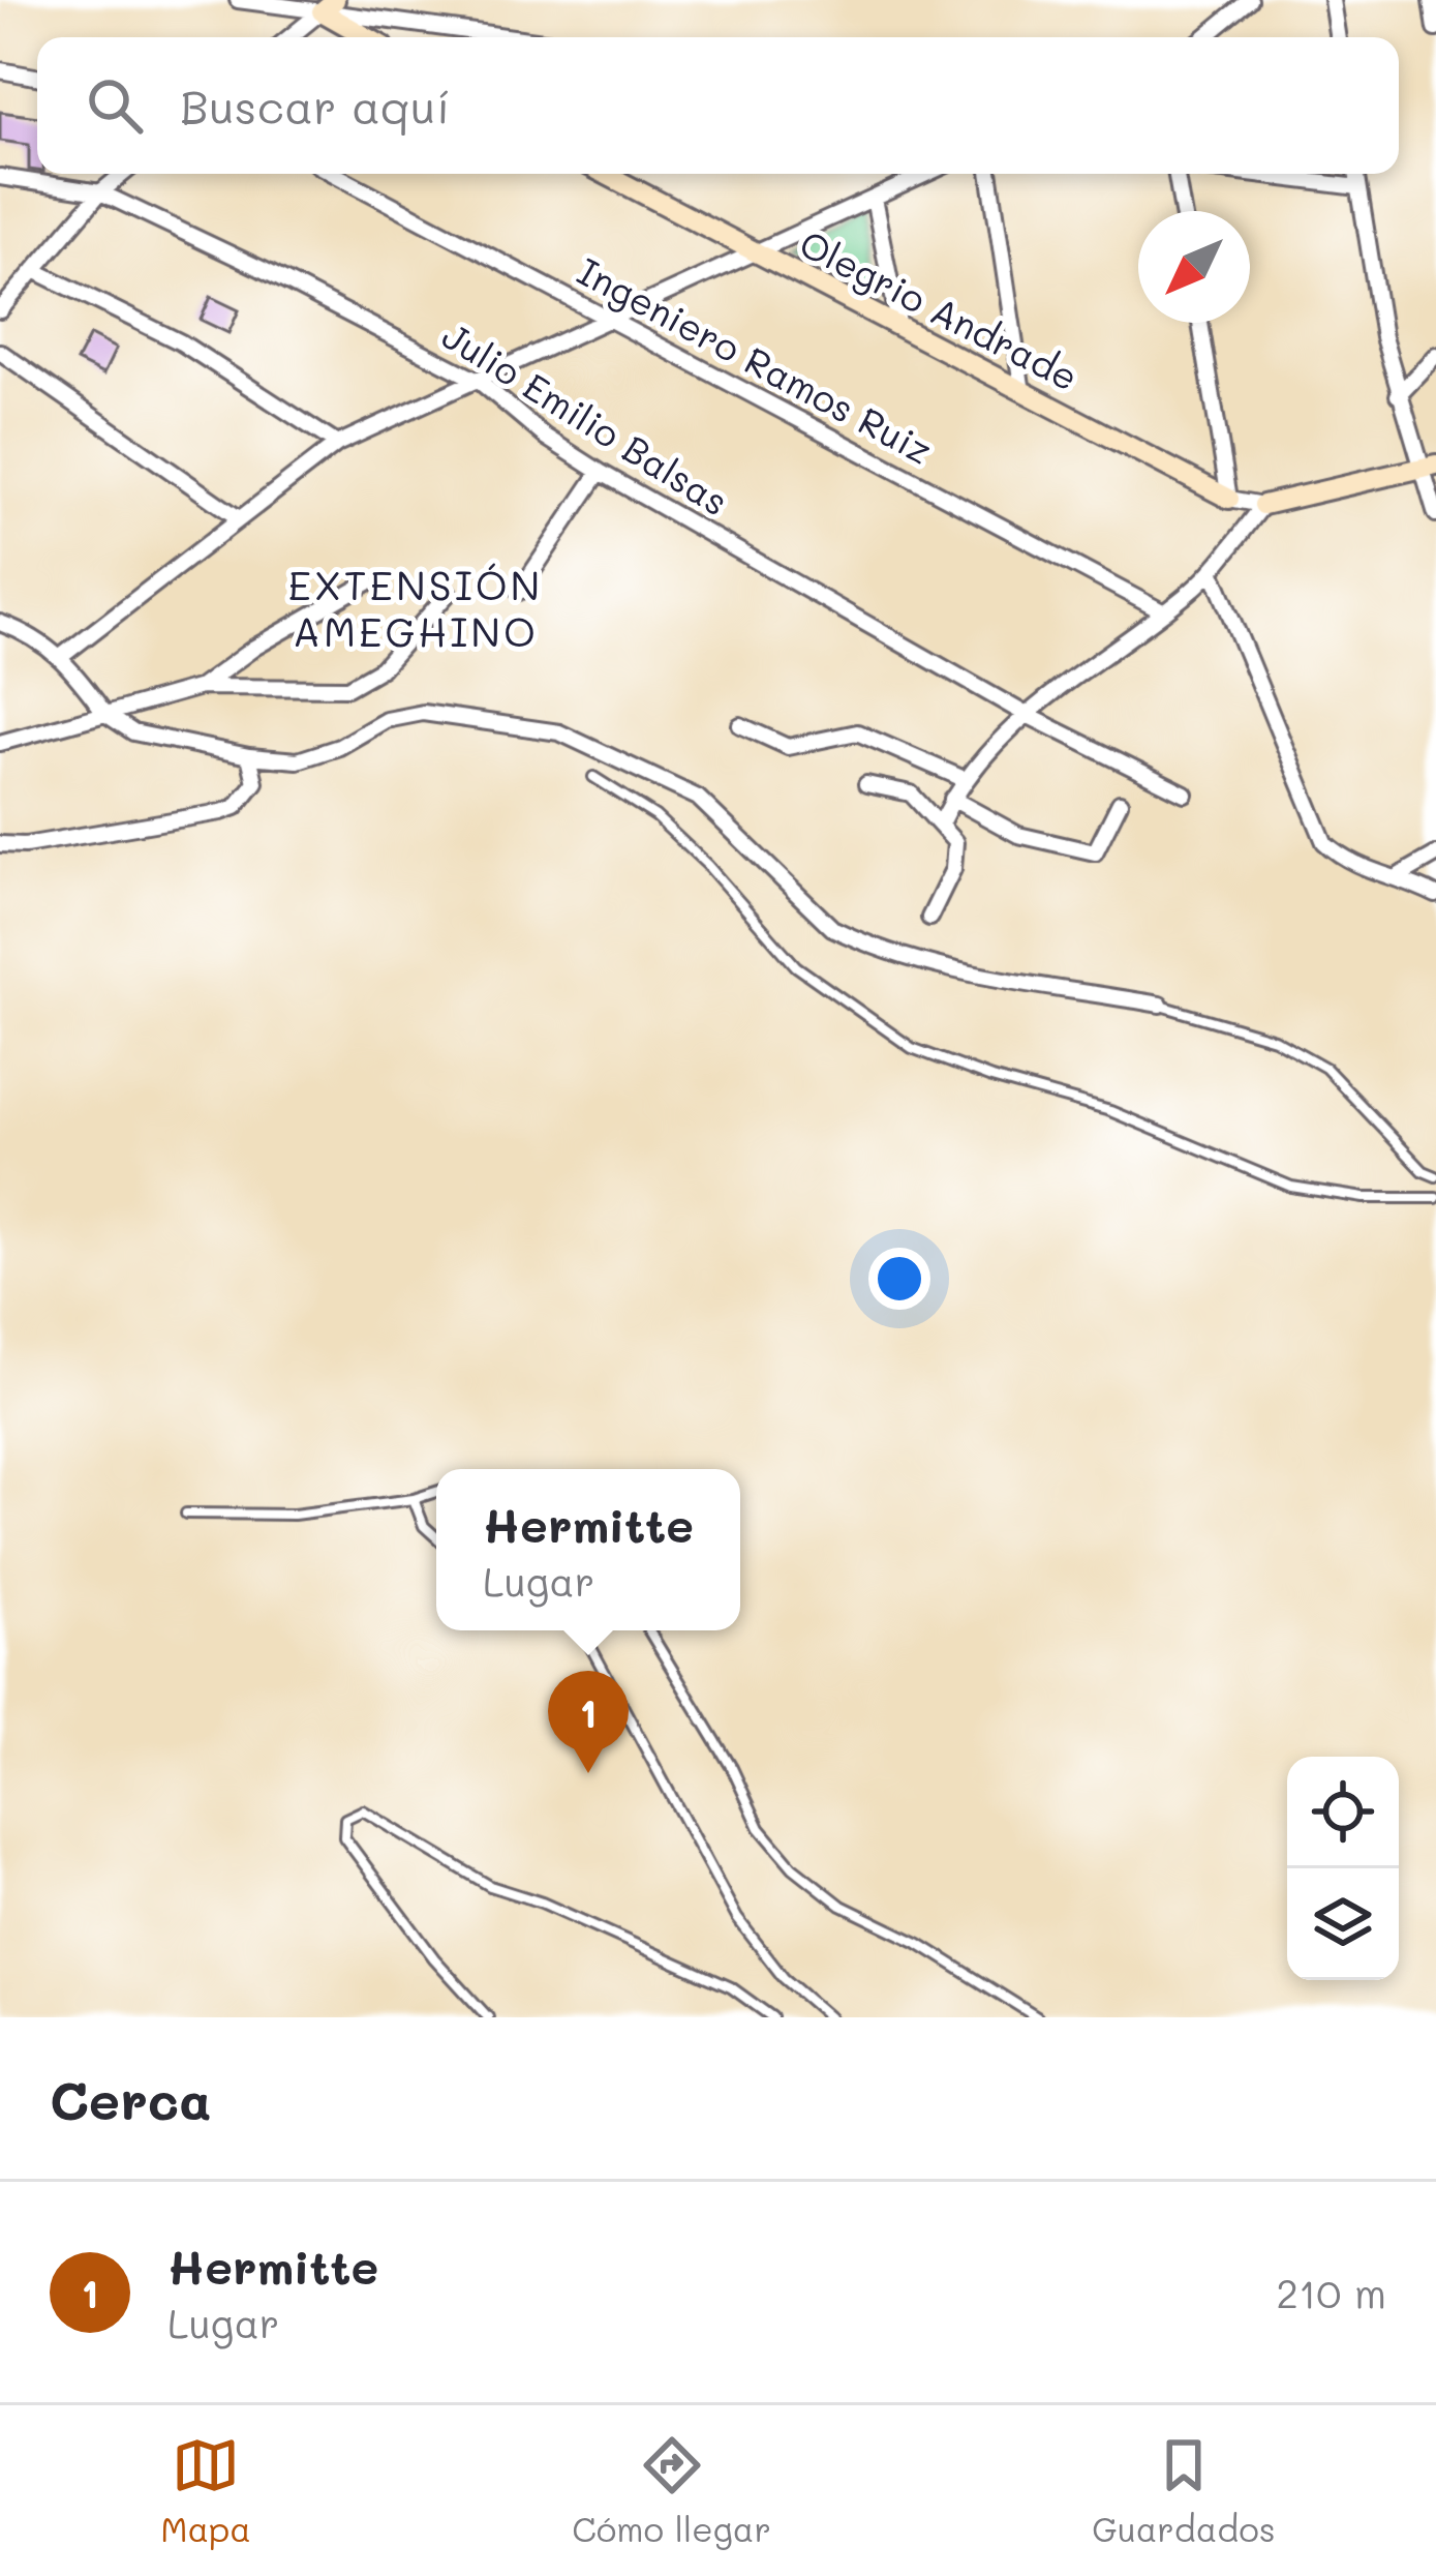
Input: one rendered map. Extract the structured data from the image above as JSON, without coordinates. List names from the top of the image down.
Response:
{
  "streets": {
    "street": ["Olegrio Andrade", "Ingeniero Ramos Ruiz", "Julio Emilio Balsas"]
  },
  "districts": ["EXTENSIÓN AMEGHINO"],
  "north": "bottom left",
  "page": {
    "search": "Buscar aquí",
    "popup": ["Hermitte", "Lugar"],
    "pins": "1",
    "heading": "Cerca",
    "list": [
      {
        "mark": "1",
        "name": "Hermitte",
        "note": "Lugar",
        "value": "210 m"
      }
    ],
    "nav": ["Mapa", "Cómo llegar", "Guardados"]
  }
}
